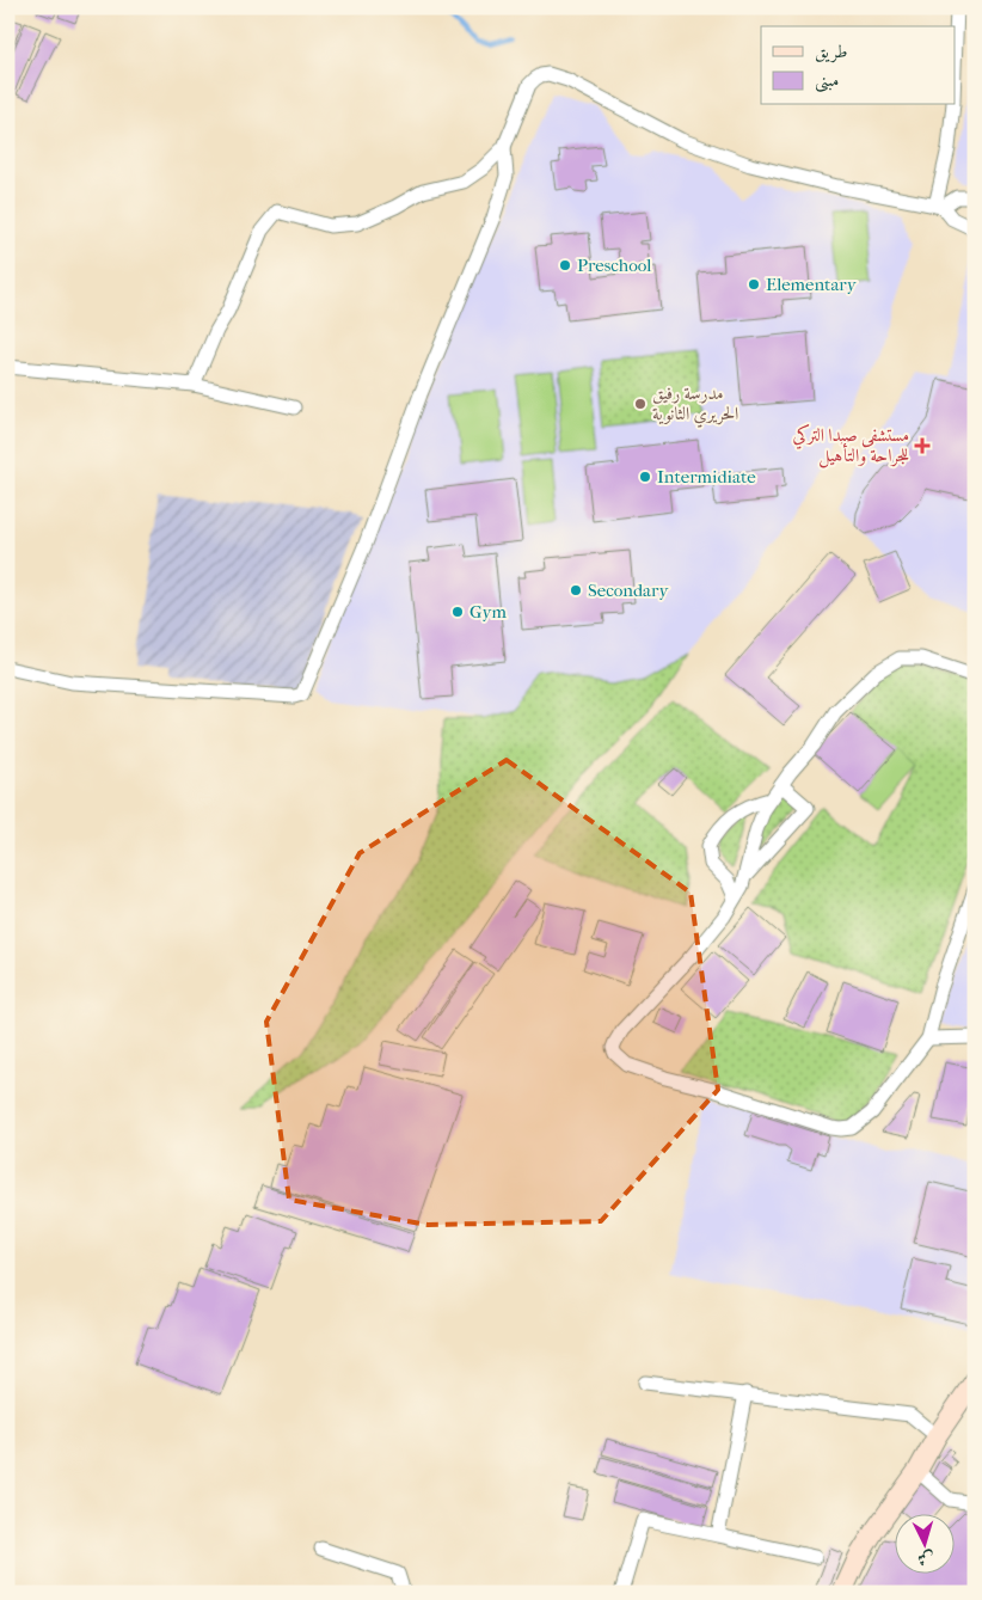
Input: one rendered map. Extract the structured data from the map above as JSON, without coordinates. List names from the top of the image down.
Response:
{
  "places": {
    "other": [
      "Preschool",
      "Elementary",
      "مدرسة رفيق الحريري الثانوية",
      "Intermidiate",
      "Secondary",
      "Gym"
    ],
    "health": ["مستشفى صيدا التركي للجراحة والتأهيل"]
  },
  "legend": ["طريق", "مبنى"],
  "north": "bottom"
}
